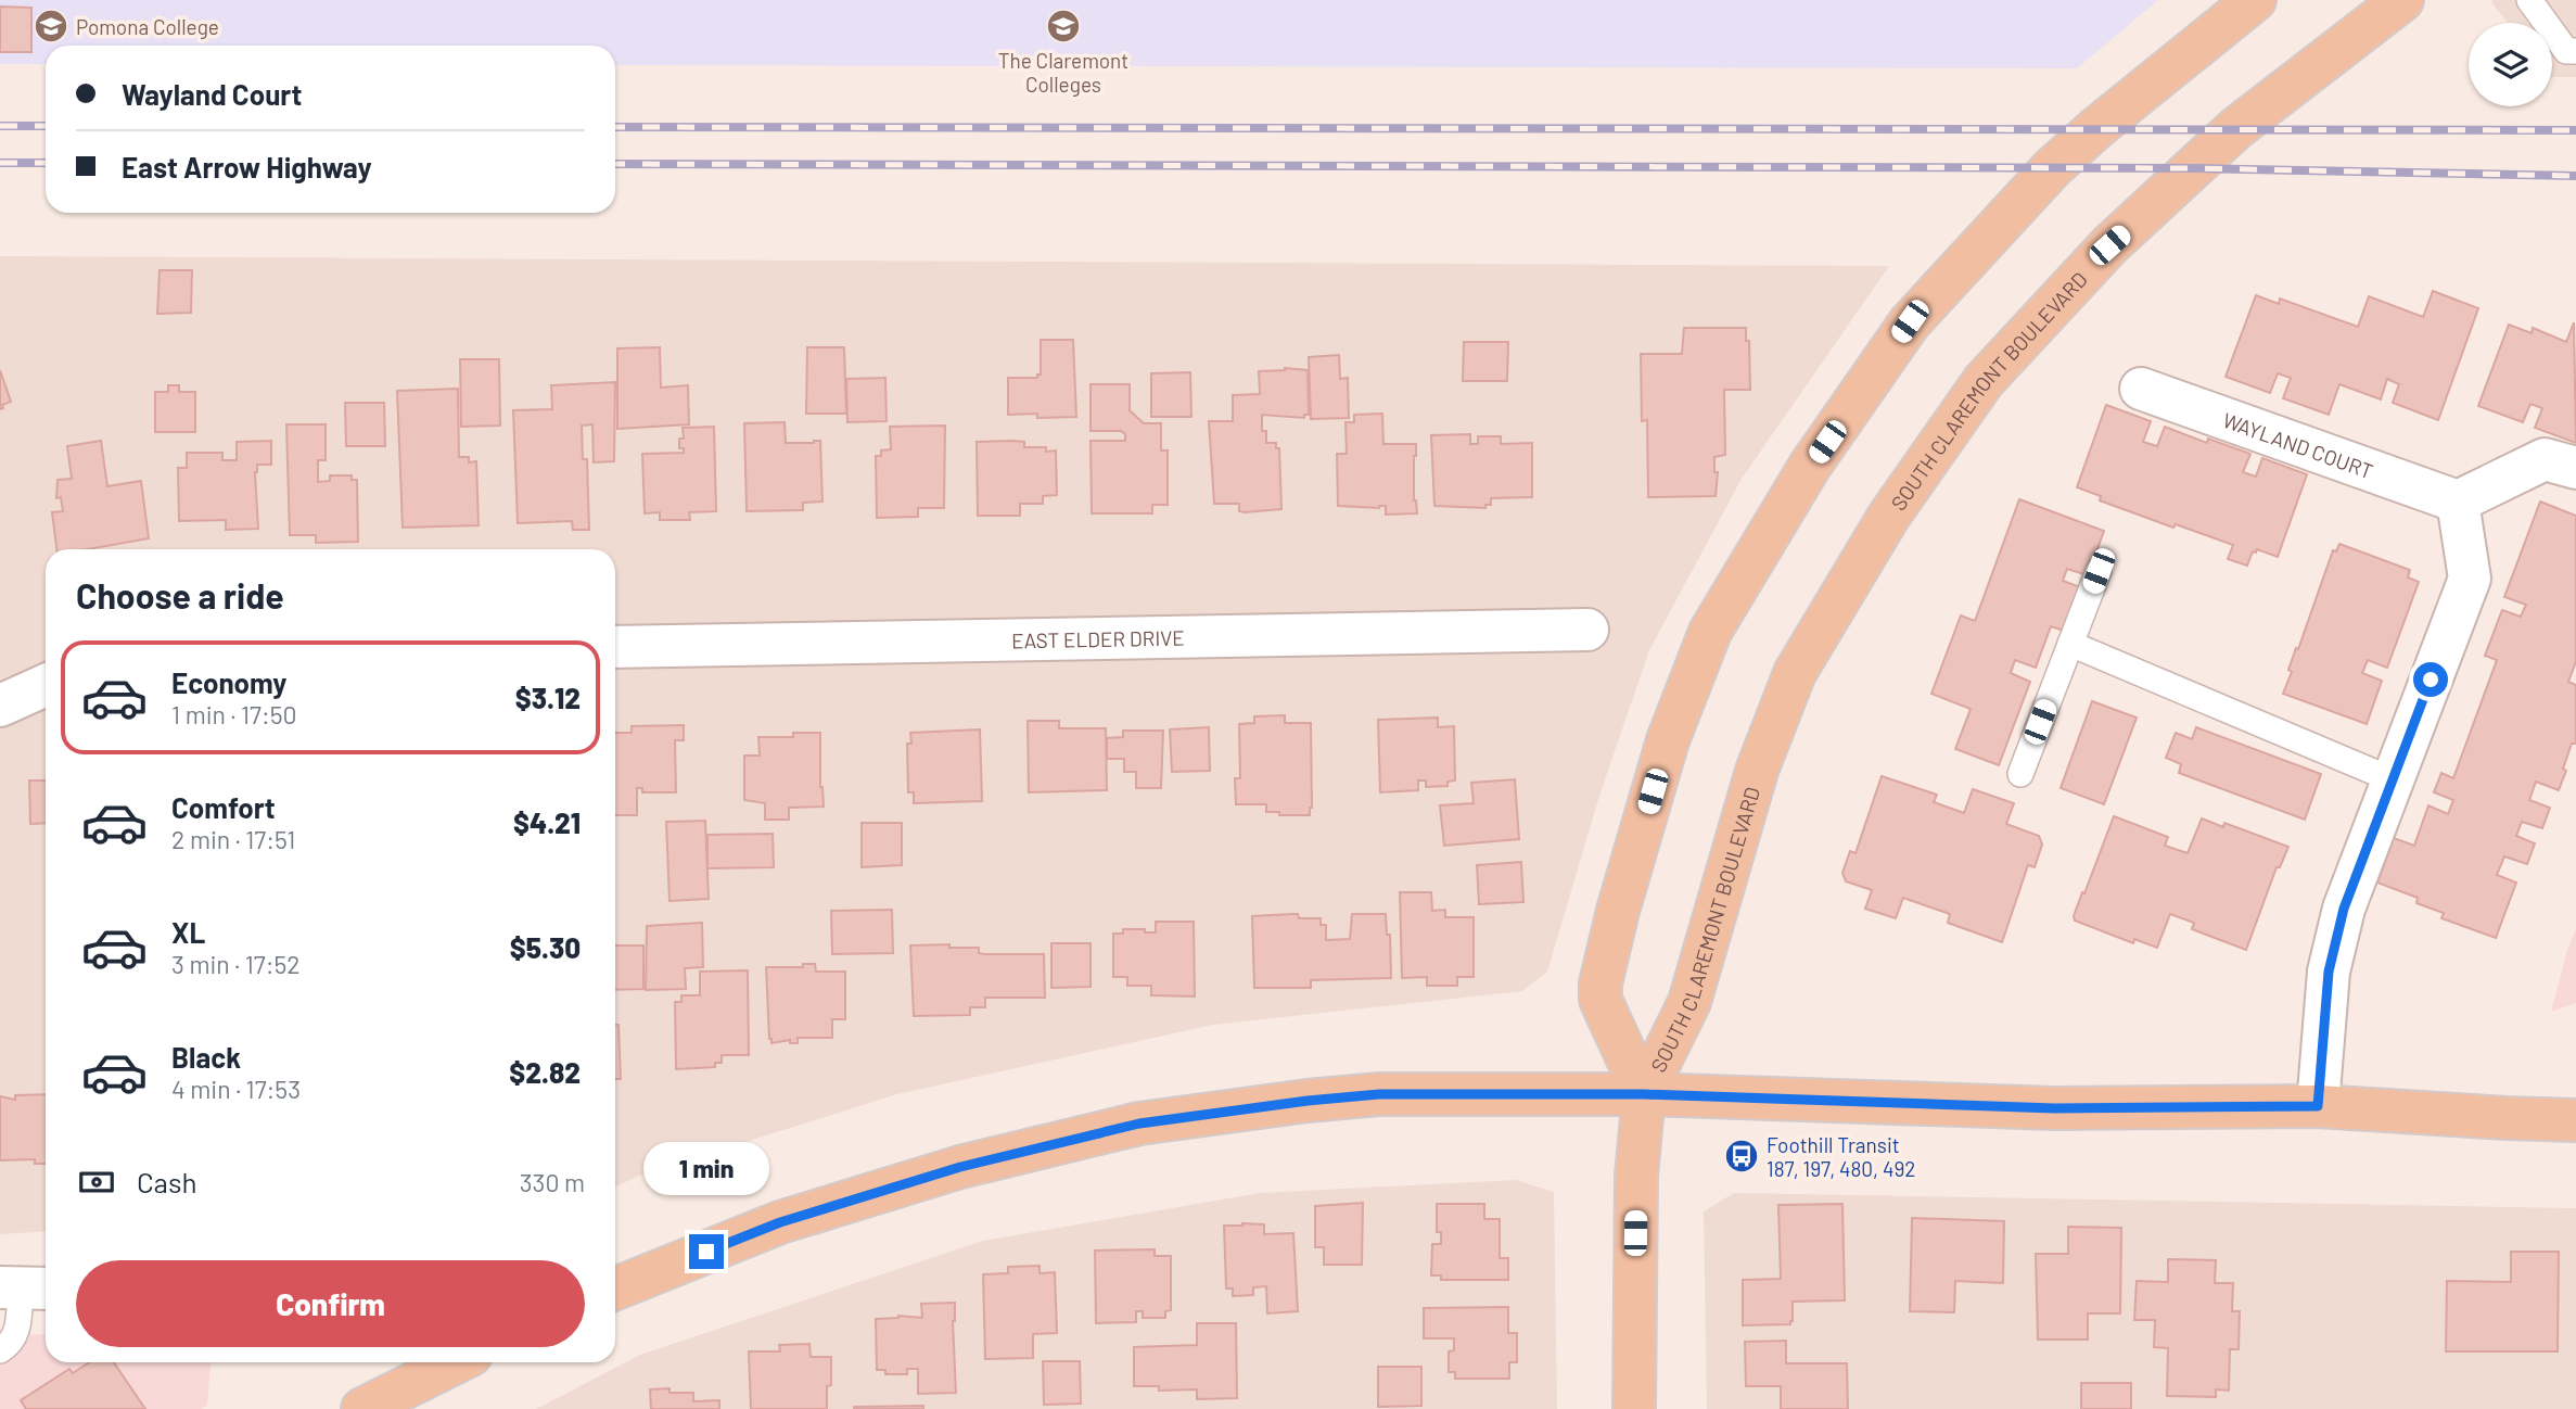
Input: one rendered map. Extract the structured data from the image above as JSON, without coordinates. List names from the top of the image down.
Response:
{
  "streets": {
    "main road": ["SOUTH CLAREMONT BOULEVARD"],
    "street": ["WAYLAND COURT", "EAST ELDER DRIVE"]
  },
  "places": {
    "school or university": ["Pomona College", "The Claremont Colleges"],
    "bus stop": ["Foothill Transit 187, 197, 480, 492"]
  },
  "page": {
    "banner": ["Wayland Court", "East Arrow Highway"],
    "heading": "Choose a ride",
    "list": [
      {
        "name": "Economy",
        "note": "1 min · 17:50",
        "value": "$3.12"
      },
      {
        "name": "Comfort",
        "note": "2 min · 17:51",
        "value": "$4.21"
      },
      {
        "name": "XL",
        "note": "3 min · 17:52",
        "value": "$5.30"
      },
      {
        "name": "Black",
        "note": "4 min · 17:53",
        "value": "$2.82"
      }
    ],
    "pay": ["Cash", "330 m"],
    "bubble": "1 min",
    "buttons": "Confirm"
  }
}
